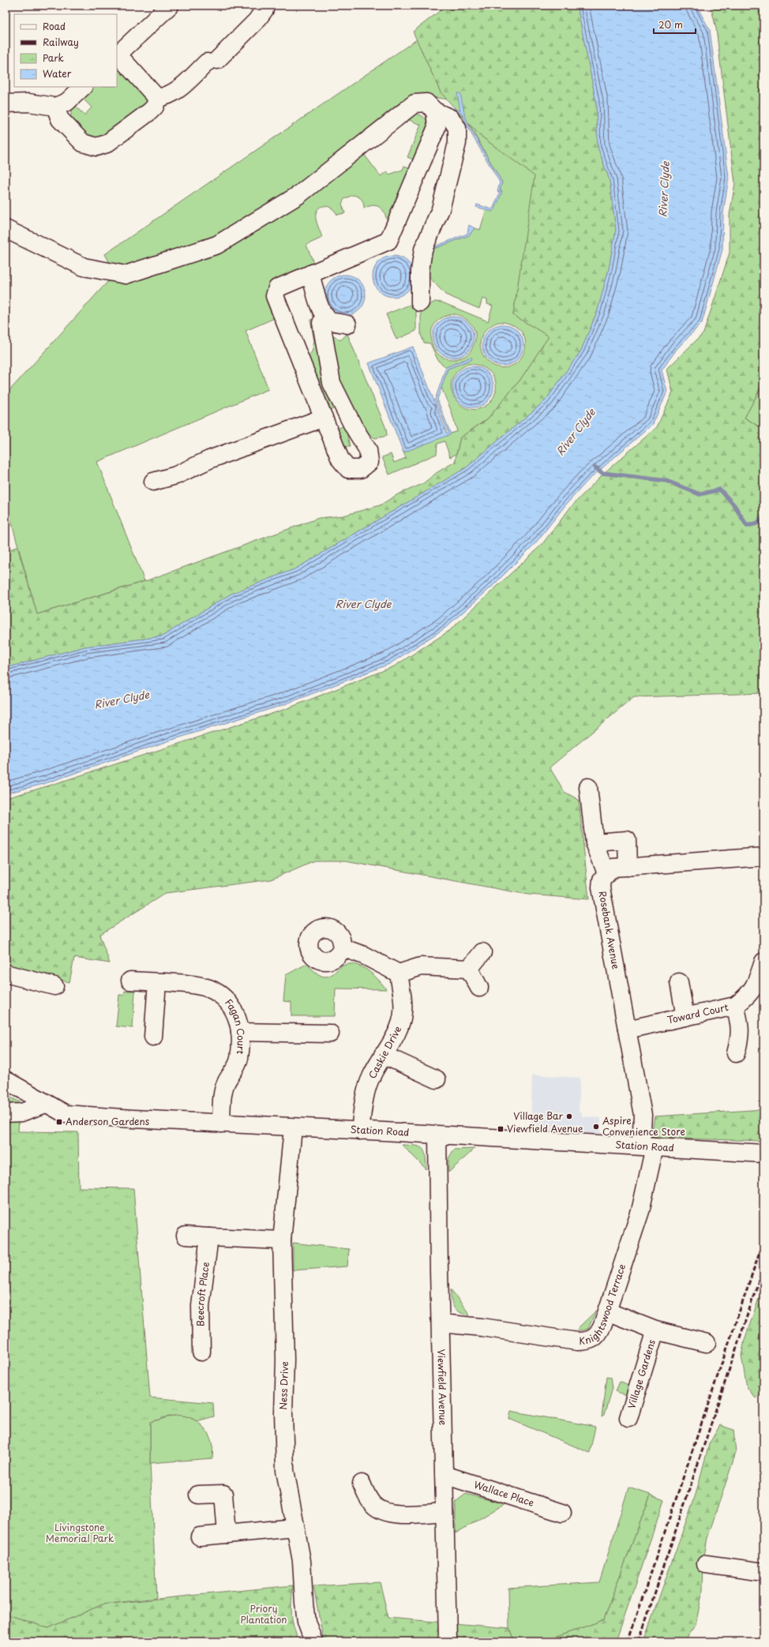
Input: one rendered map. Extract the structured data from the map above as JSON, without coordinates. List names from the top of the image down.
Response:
{
  "streets": {
    "street": [
      "Rosebank Avenue",
      "Toward Court",
      "Fagan Court",
      "Caskie Drive",
      "Station Road",
      "Beecroft Place",
      "Knightswood Terrace",
      "Village Gardens",
      "Ness Drive",
      "Viewfield Avenue",
      "Wallace Place"
    ]
  },
  "crossings": [
    ["Rosebank Avenue", "Toward Court"],
    ["Rosebank Avenue", "Station Road"],
    ["Rosebank Avenue", "Knightswood Terrace"],
    ["Fagan Court", "Station Road"],
    ["Caskie Drive", "Station Road"],
    ["Station Road", "Knightswood Terrace"],
    ["Station Road", "Ness Drive"],
    ["Station Road", "Viewfield Avenue"],
    ["Knightswood Terrace", "Village Gardens"],
    ["Knightswood Terrace", "Viewfield Avenue"],
    ["Viewfield Avenue", "Wallace Place"]
  ],
  "water": ["River Clyde"],
  "parks": ["Livingstone Memorial Park", "Priory Plantation"],
  "places": {
    "other": ["Village Bar", "Aspire Convenience Store"],
    "transit": ["Anderson Gardens", "Viewfield Avenue"]
  },
  "legend": [
    "Road",
    "Railway",
    "Park",
    "Water"
  ],
  "scale_bar": "20 m"
}
